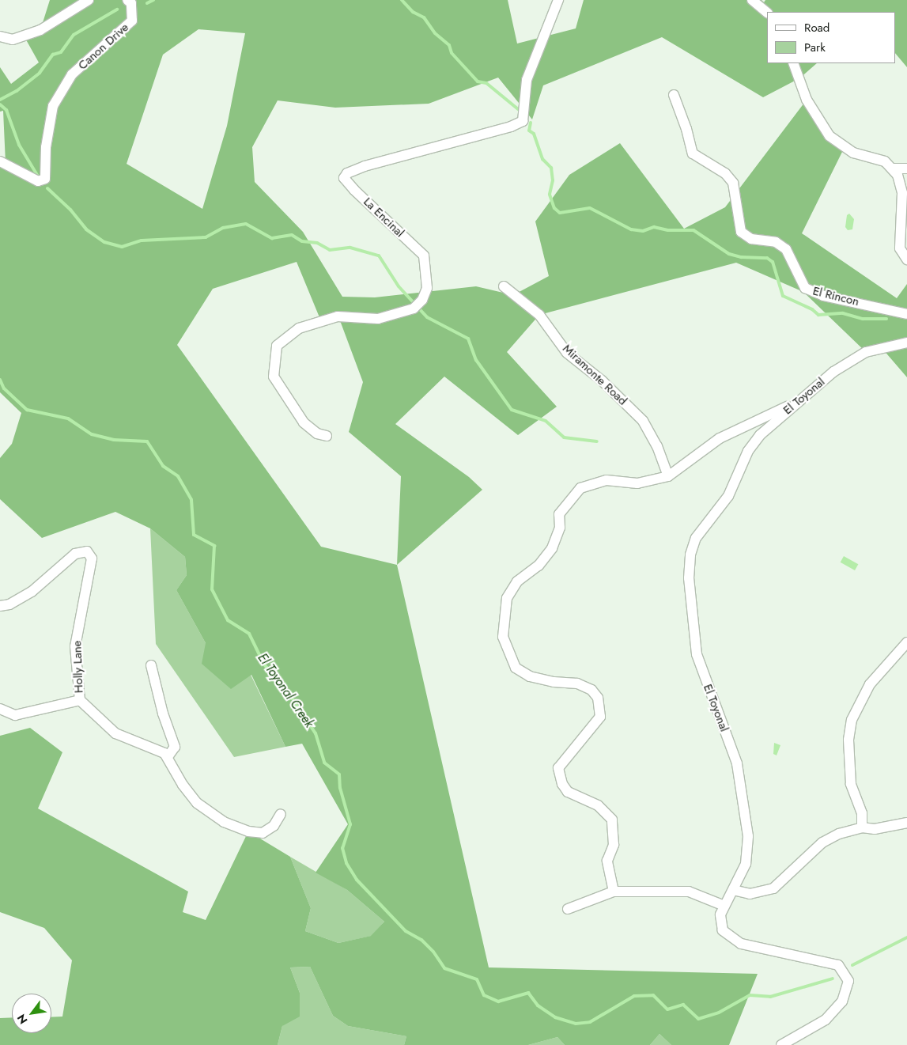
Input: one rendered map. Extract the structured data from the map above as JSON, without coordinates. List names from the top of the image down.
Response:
{
  "streets": {
    "street": [
      "Canon Drive",
      "La Encinal",
      "El Rincon",
      "Miramonte Road",
      "El Toyonal",
      "Holly Lane"
    ]
  },
  "water": ["El Toyonal Creek"],
  "legend": ["Road", "Park"],
  "north": "bottom left"
}
